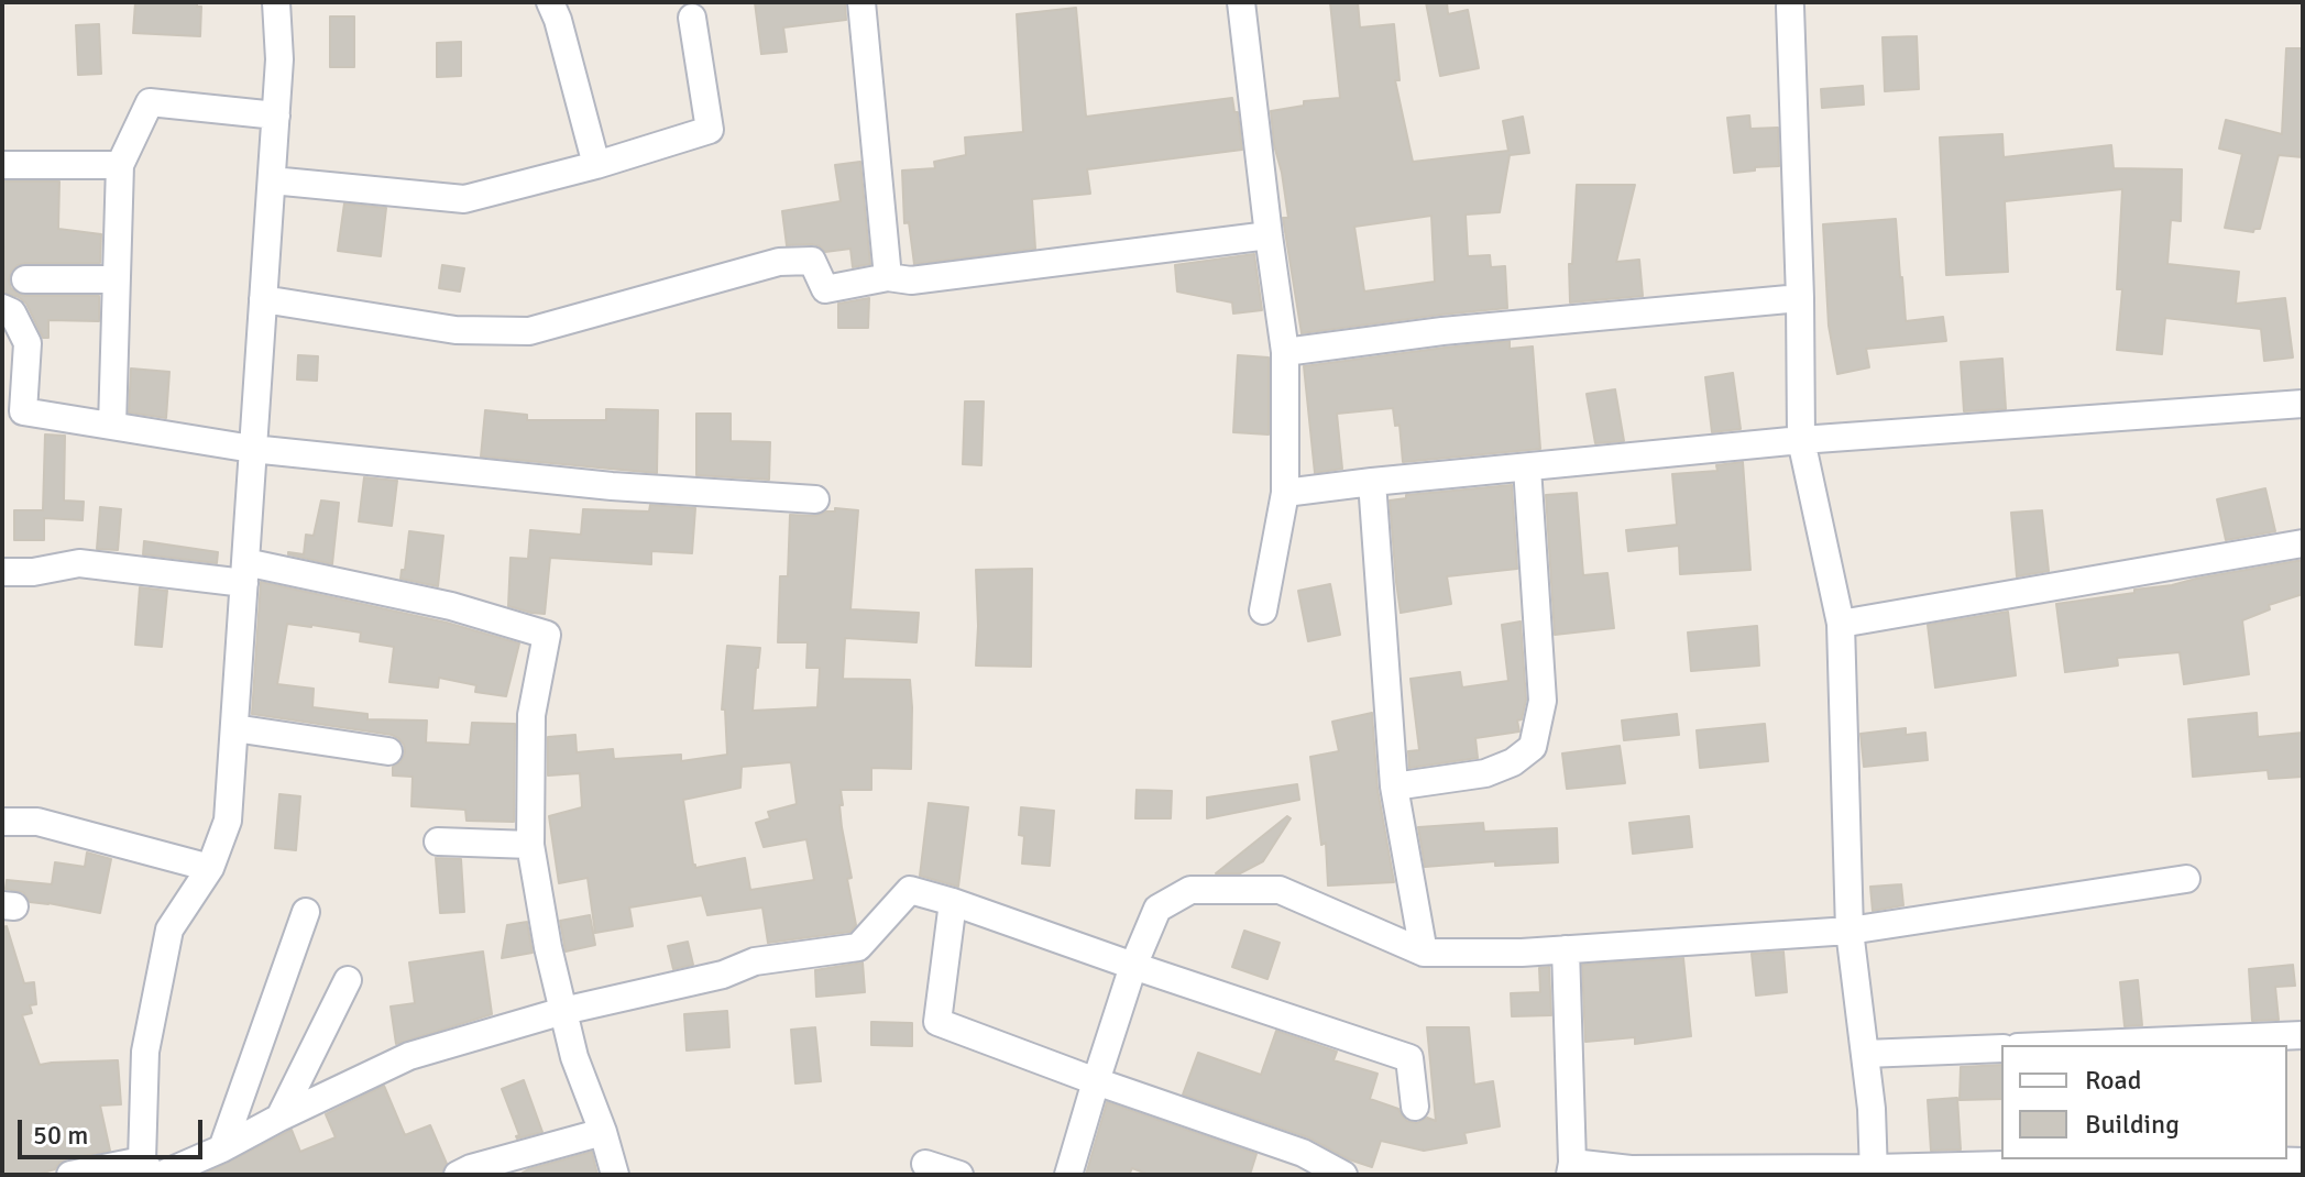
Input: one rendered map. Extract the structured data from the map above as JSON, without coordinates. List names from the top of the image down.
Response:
{
  "legend": ["Road", "Building"],
  "scale_bar": "50 m"
}
